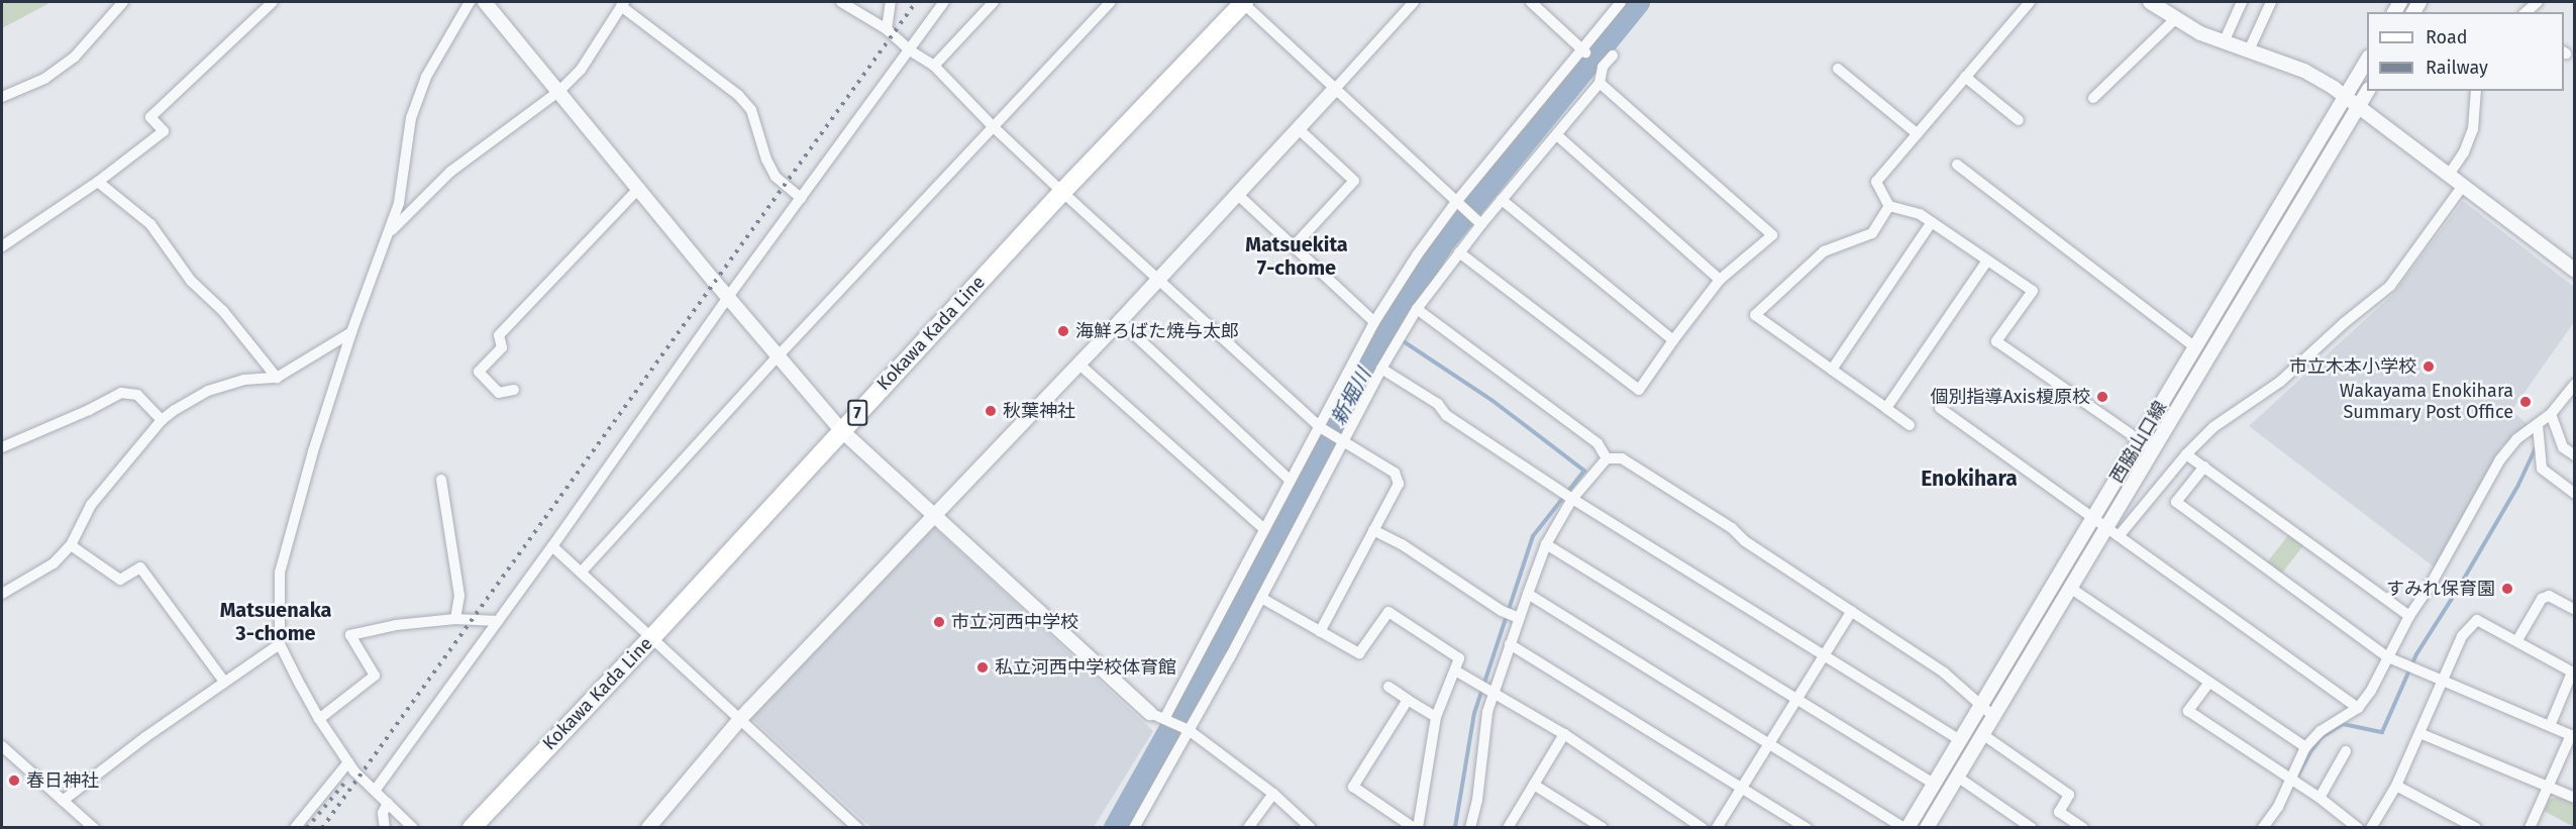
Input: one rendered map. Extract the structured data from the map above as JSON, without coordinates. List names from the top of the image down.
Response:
{
  "streets": {
    "main road": ["Kokawa Kada Line", "7"],
    "street": ["西脇山口線"]
  },
  "districts": ["Matsuekita 7-chome", "Enokihara", "Matsuenaka 3-chome"],
  "water": ["新堀川"],
  "places": [
    "海鮮ろばた焼与太郎",
    "市立木本小学校",
    "個別指導Axis榎原校",
    "Wakayama Enokihara Summary Post Office",
    "秋葉神社",
    "すみれ保育園",
    "市立河西中学校",
    "私立河西中学校体育館",
    "春日神社"
  ],
  "legend": ["Road", "Railway"]
}
